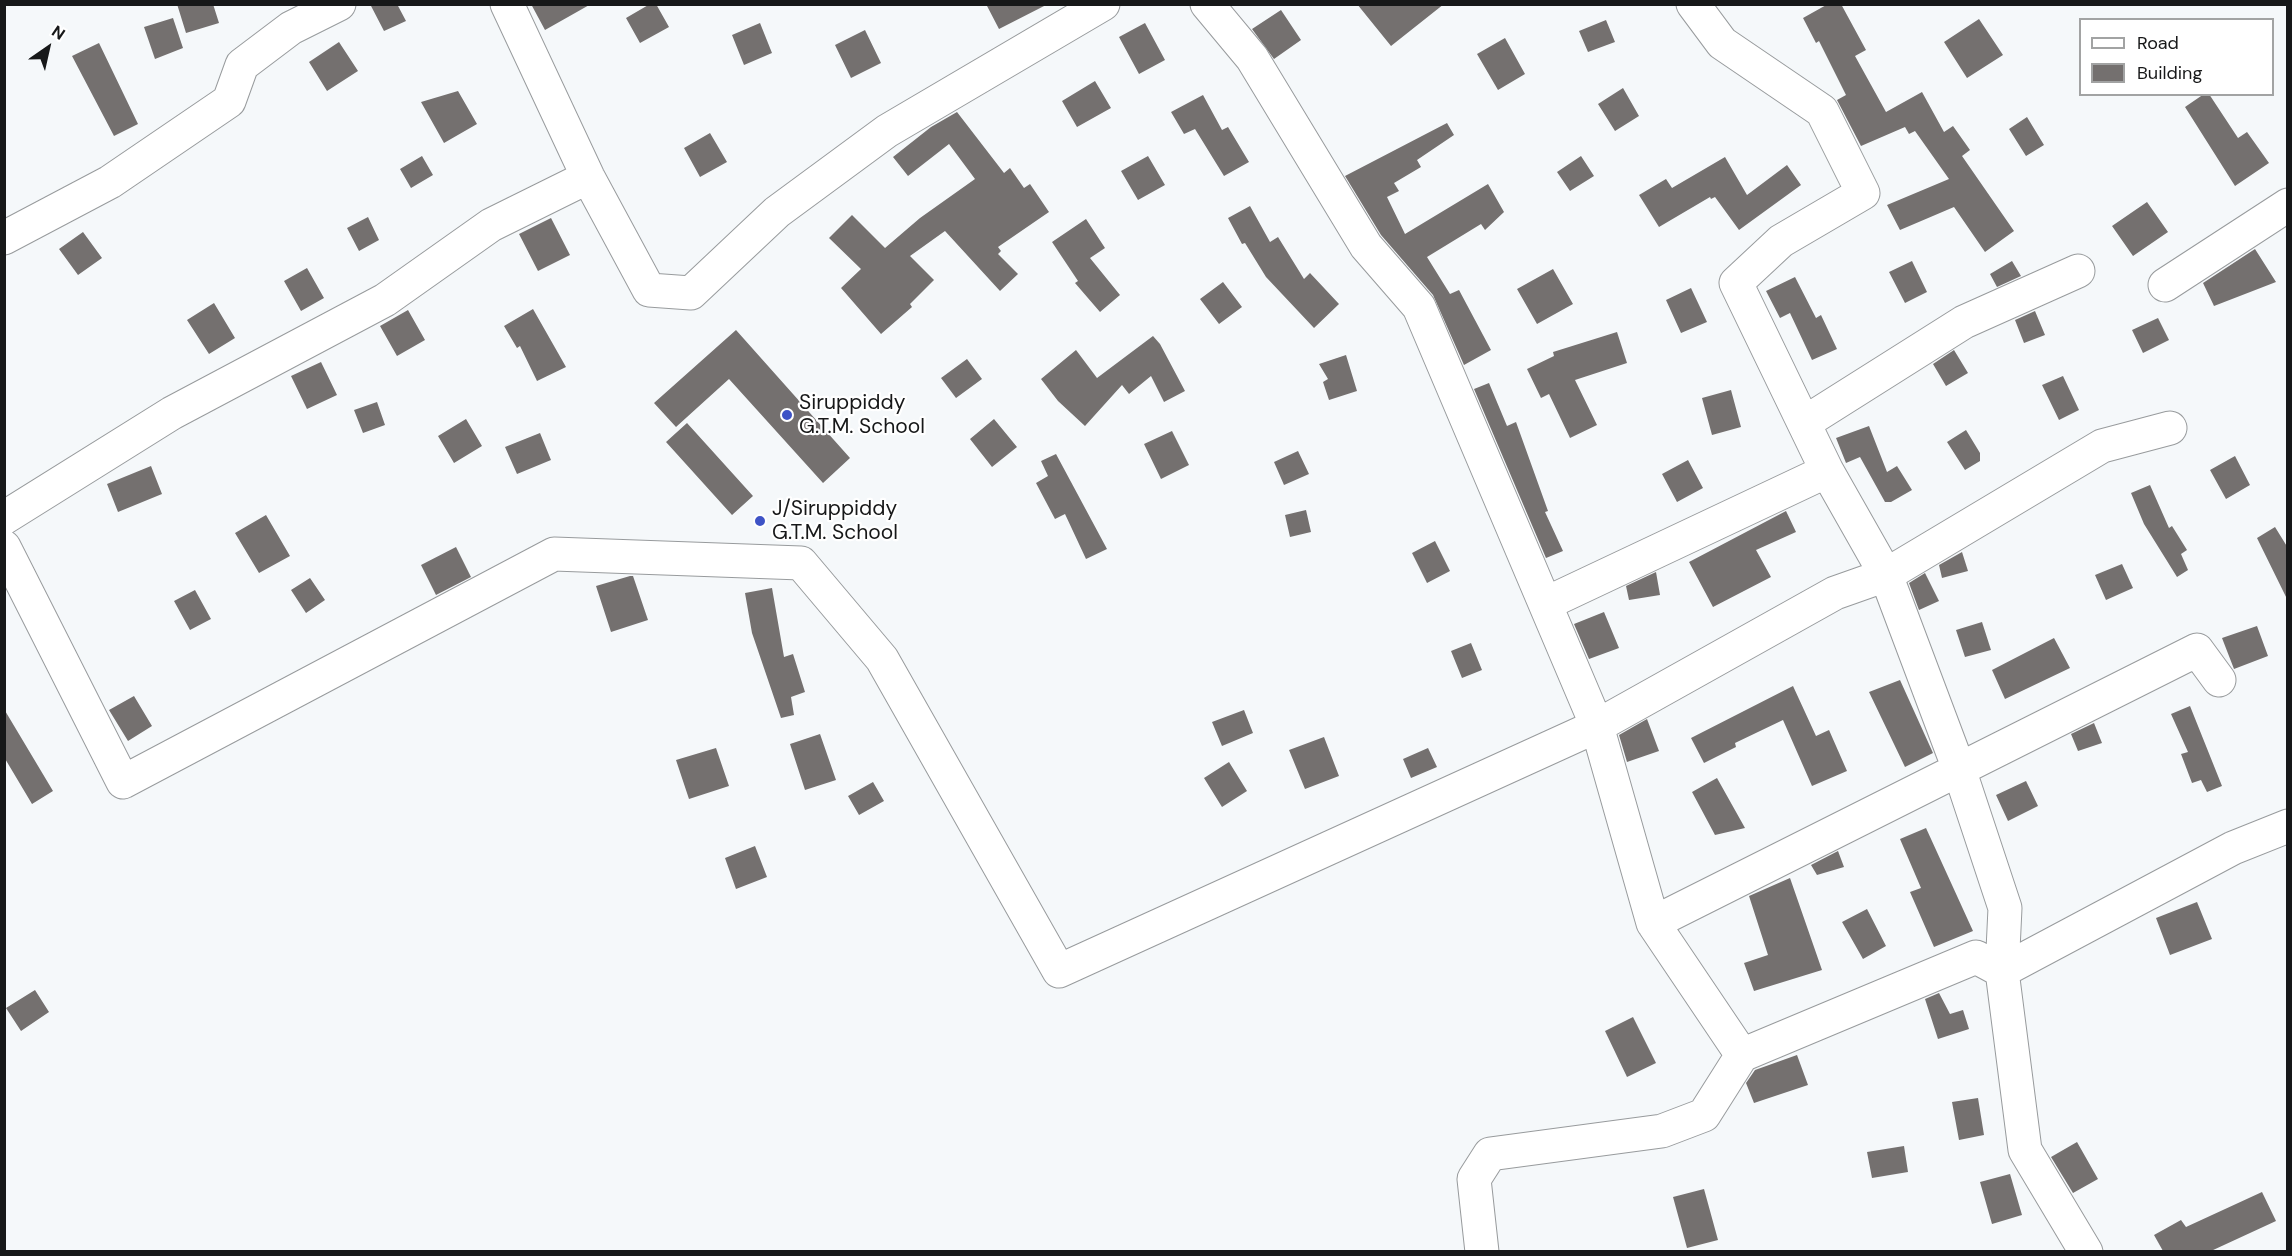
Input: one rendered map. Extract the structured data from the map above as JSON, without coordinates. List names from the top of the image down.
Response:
{
  "places": ["Siruppiddy G.T.M. School", "J/Siruppiddy G.T.M. School"],
  "legend": ["Road", "Building"],
  "north": "top right"
}
